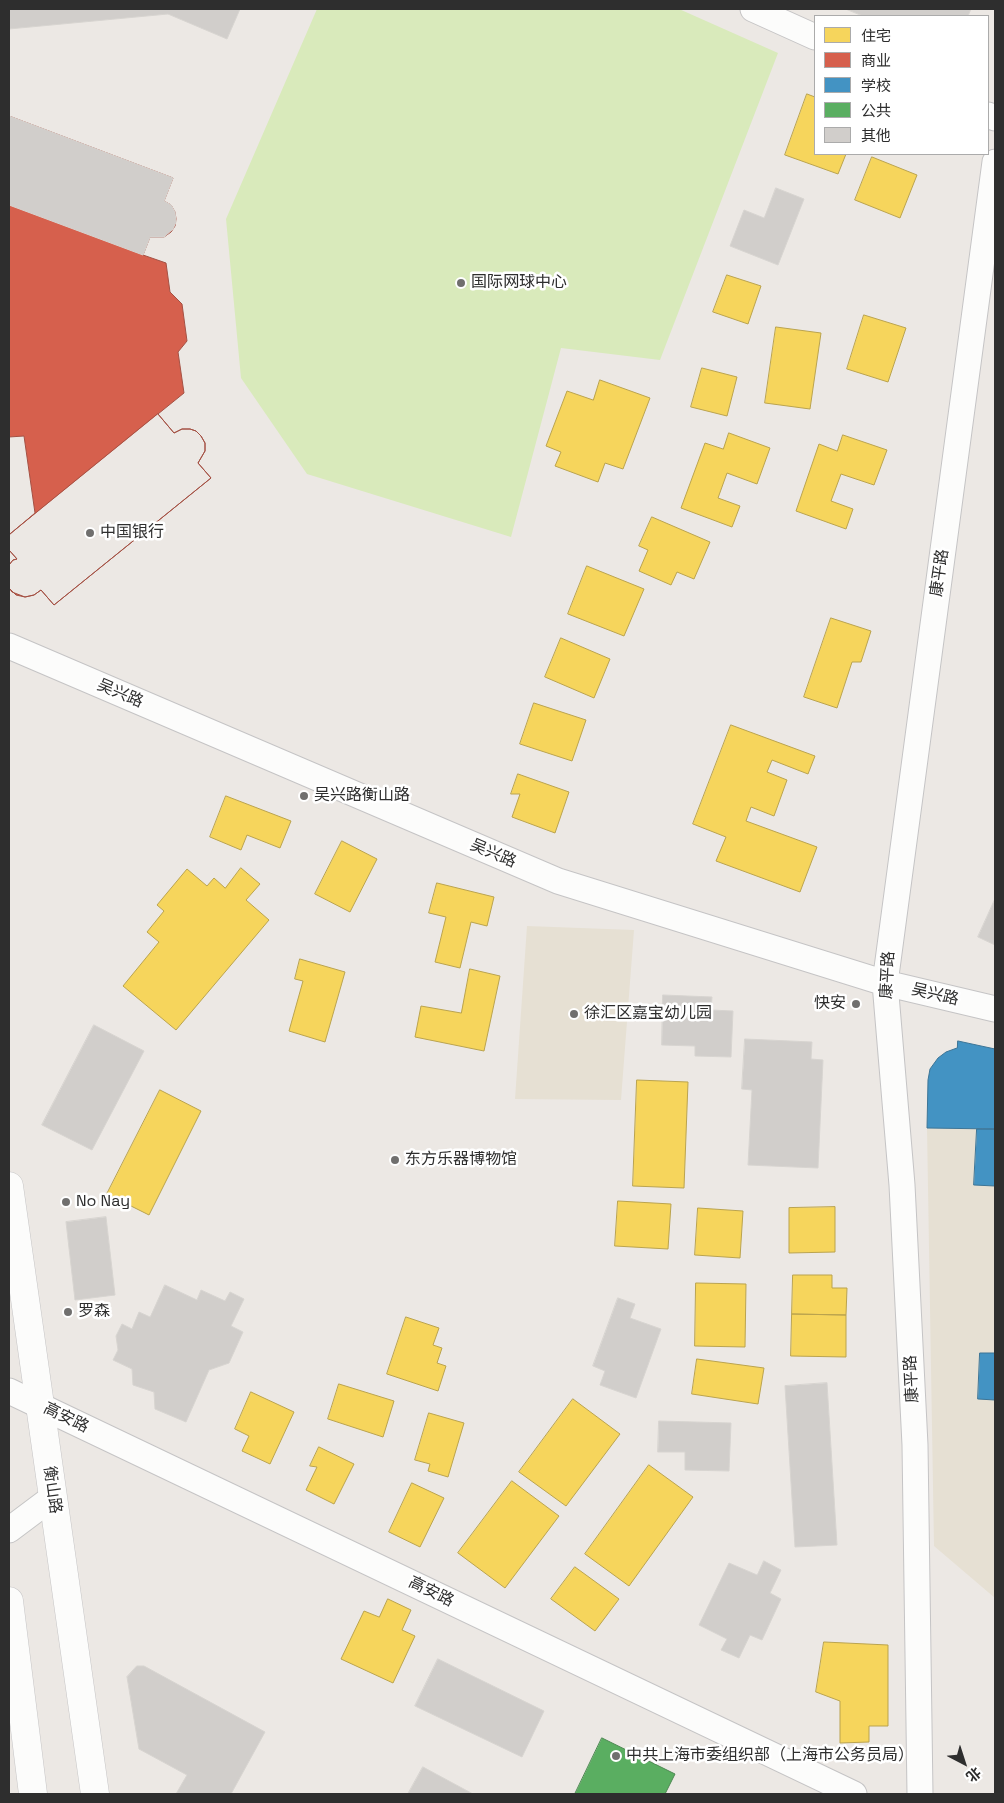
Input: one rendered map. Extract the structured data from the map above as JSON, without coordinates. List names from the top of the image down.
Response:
{
  "streets": {
    "main road": ["衡山路"],
    "street": ["康平路", "吴兴路", "高安路"]
  },
  "crossings": [
    ["康平路", "吴兴路"],
    ["高安路", "衡山路"]
  ],
  "places": [
    "国际网球中心",
    "中国银行",
    "吴兴路衡山路",
    "快安",
    "徐汇区嘉宝幼儿园",
    "东方乐器博物馆",
    "No Nay",
    "罗森",
    "中共上海市委组织部（上海市公务员局）"
  ],
  "legend": [
    "住宅",
    "商业",
    "学校",
    "公共",
    "其他"
  ],
  "north": "bottom right"
}
